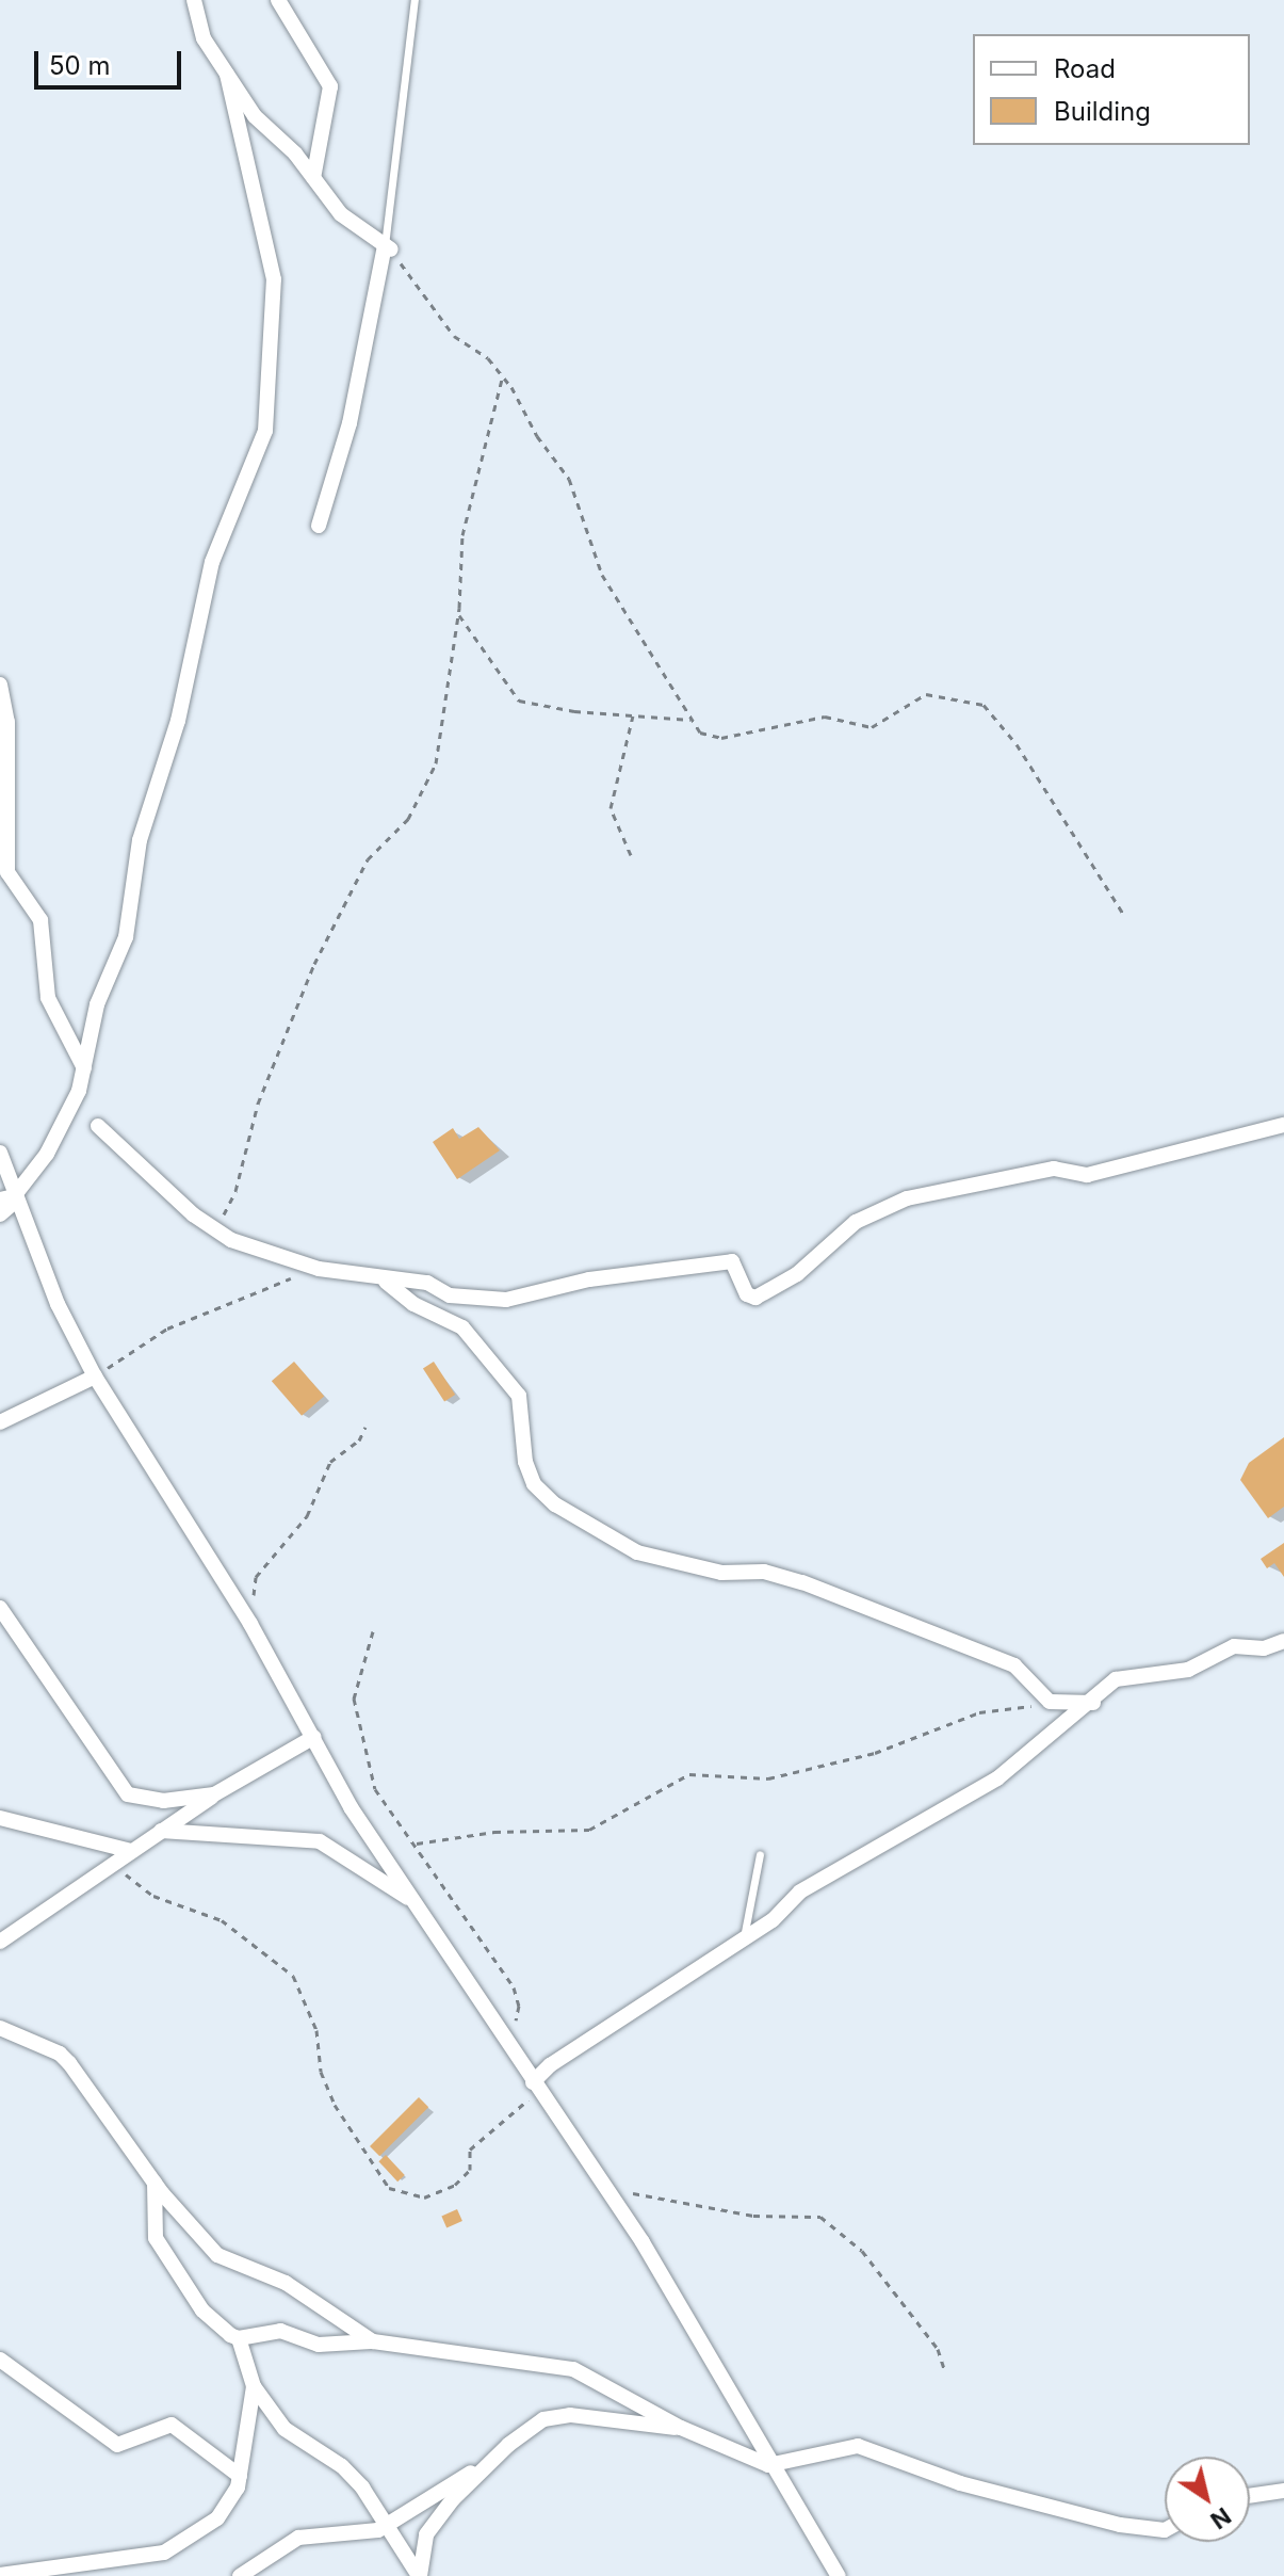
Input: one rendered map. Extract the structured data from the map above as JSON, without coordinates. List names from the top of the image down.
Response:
{
  "legend": ["Road", "Building"],
  "scale_bar": "50 m",
  "north": "bottom right"
}
